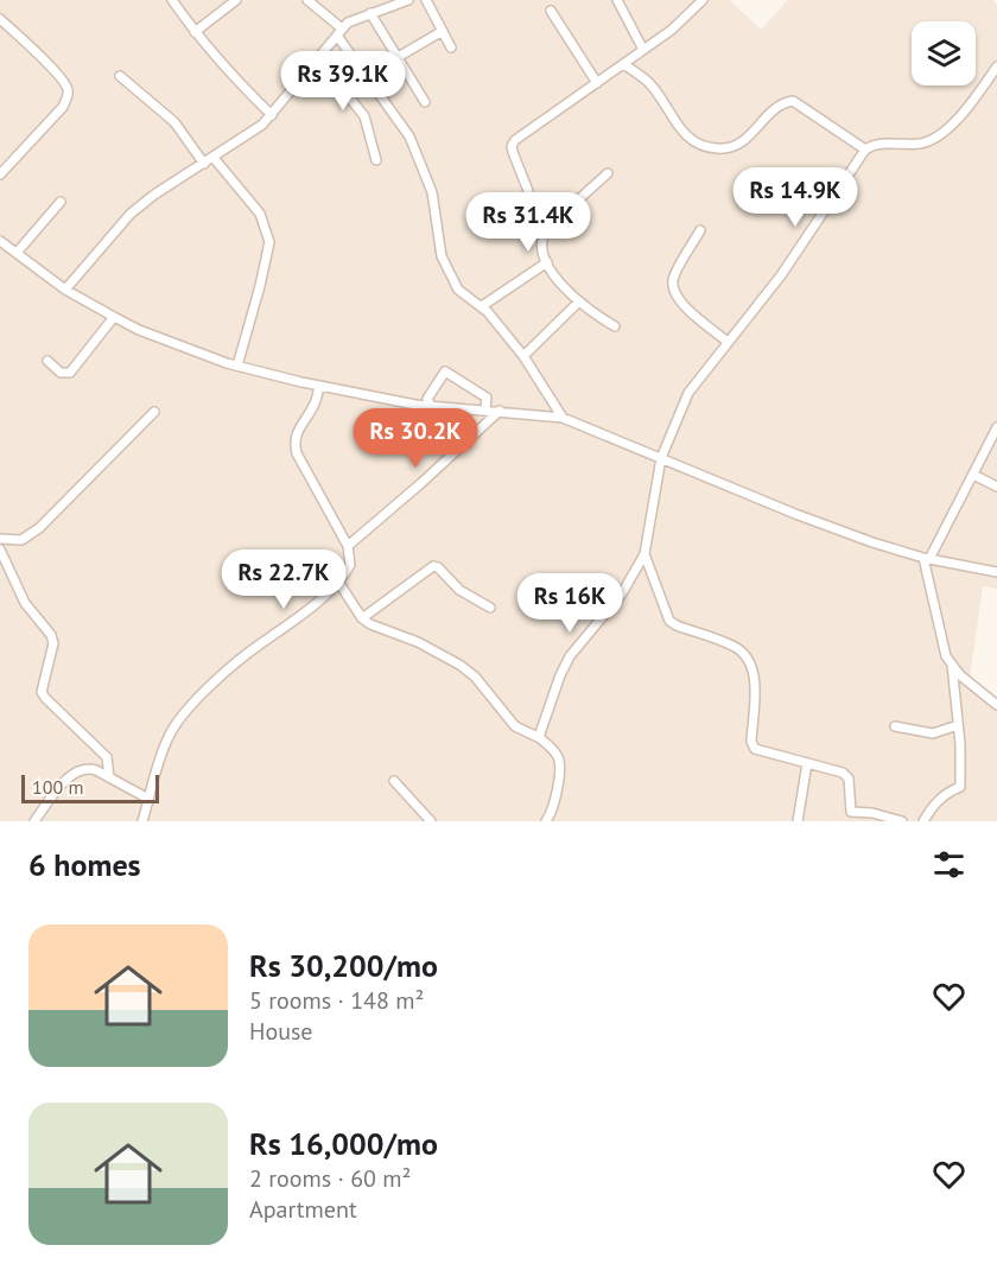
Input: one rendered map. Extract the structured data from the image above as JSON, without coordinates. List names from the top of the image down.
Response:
{
  "scale_bar": "100 m",
  "page": {
    "price": [
      "Rs 39.1K",
      "Rs 14.9K",
      "Rs 31.4K",
      "Rs 30.2K",
      "Rs 22.7K",
      "Rs 16K"
    ],
    "scale": "100 m",
    "heading": "6 homes",
    "list": [
      {
        "name": "Rs 30,200/mo",
        "note": "5 rooms · 148 m² · House"
      },
      {
        "name": "Rs 16,000/mo",
        "note": "2 rooms · 60 m² · Apartment"
      }
    ]
  }
}
